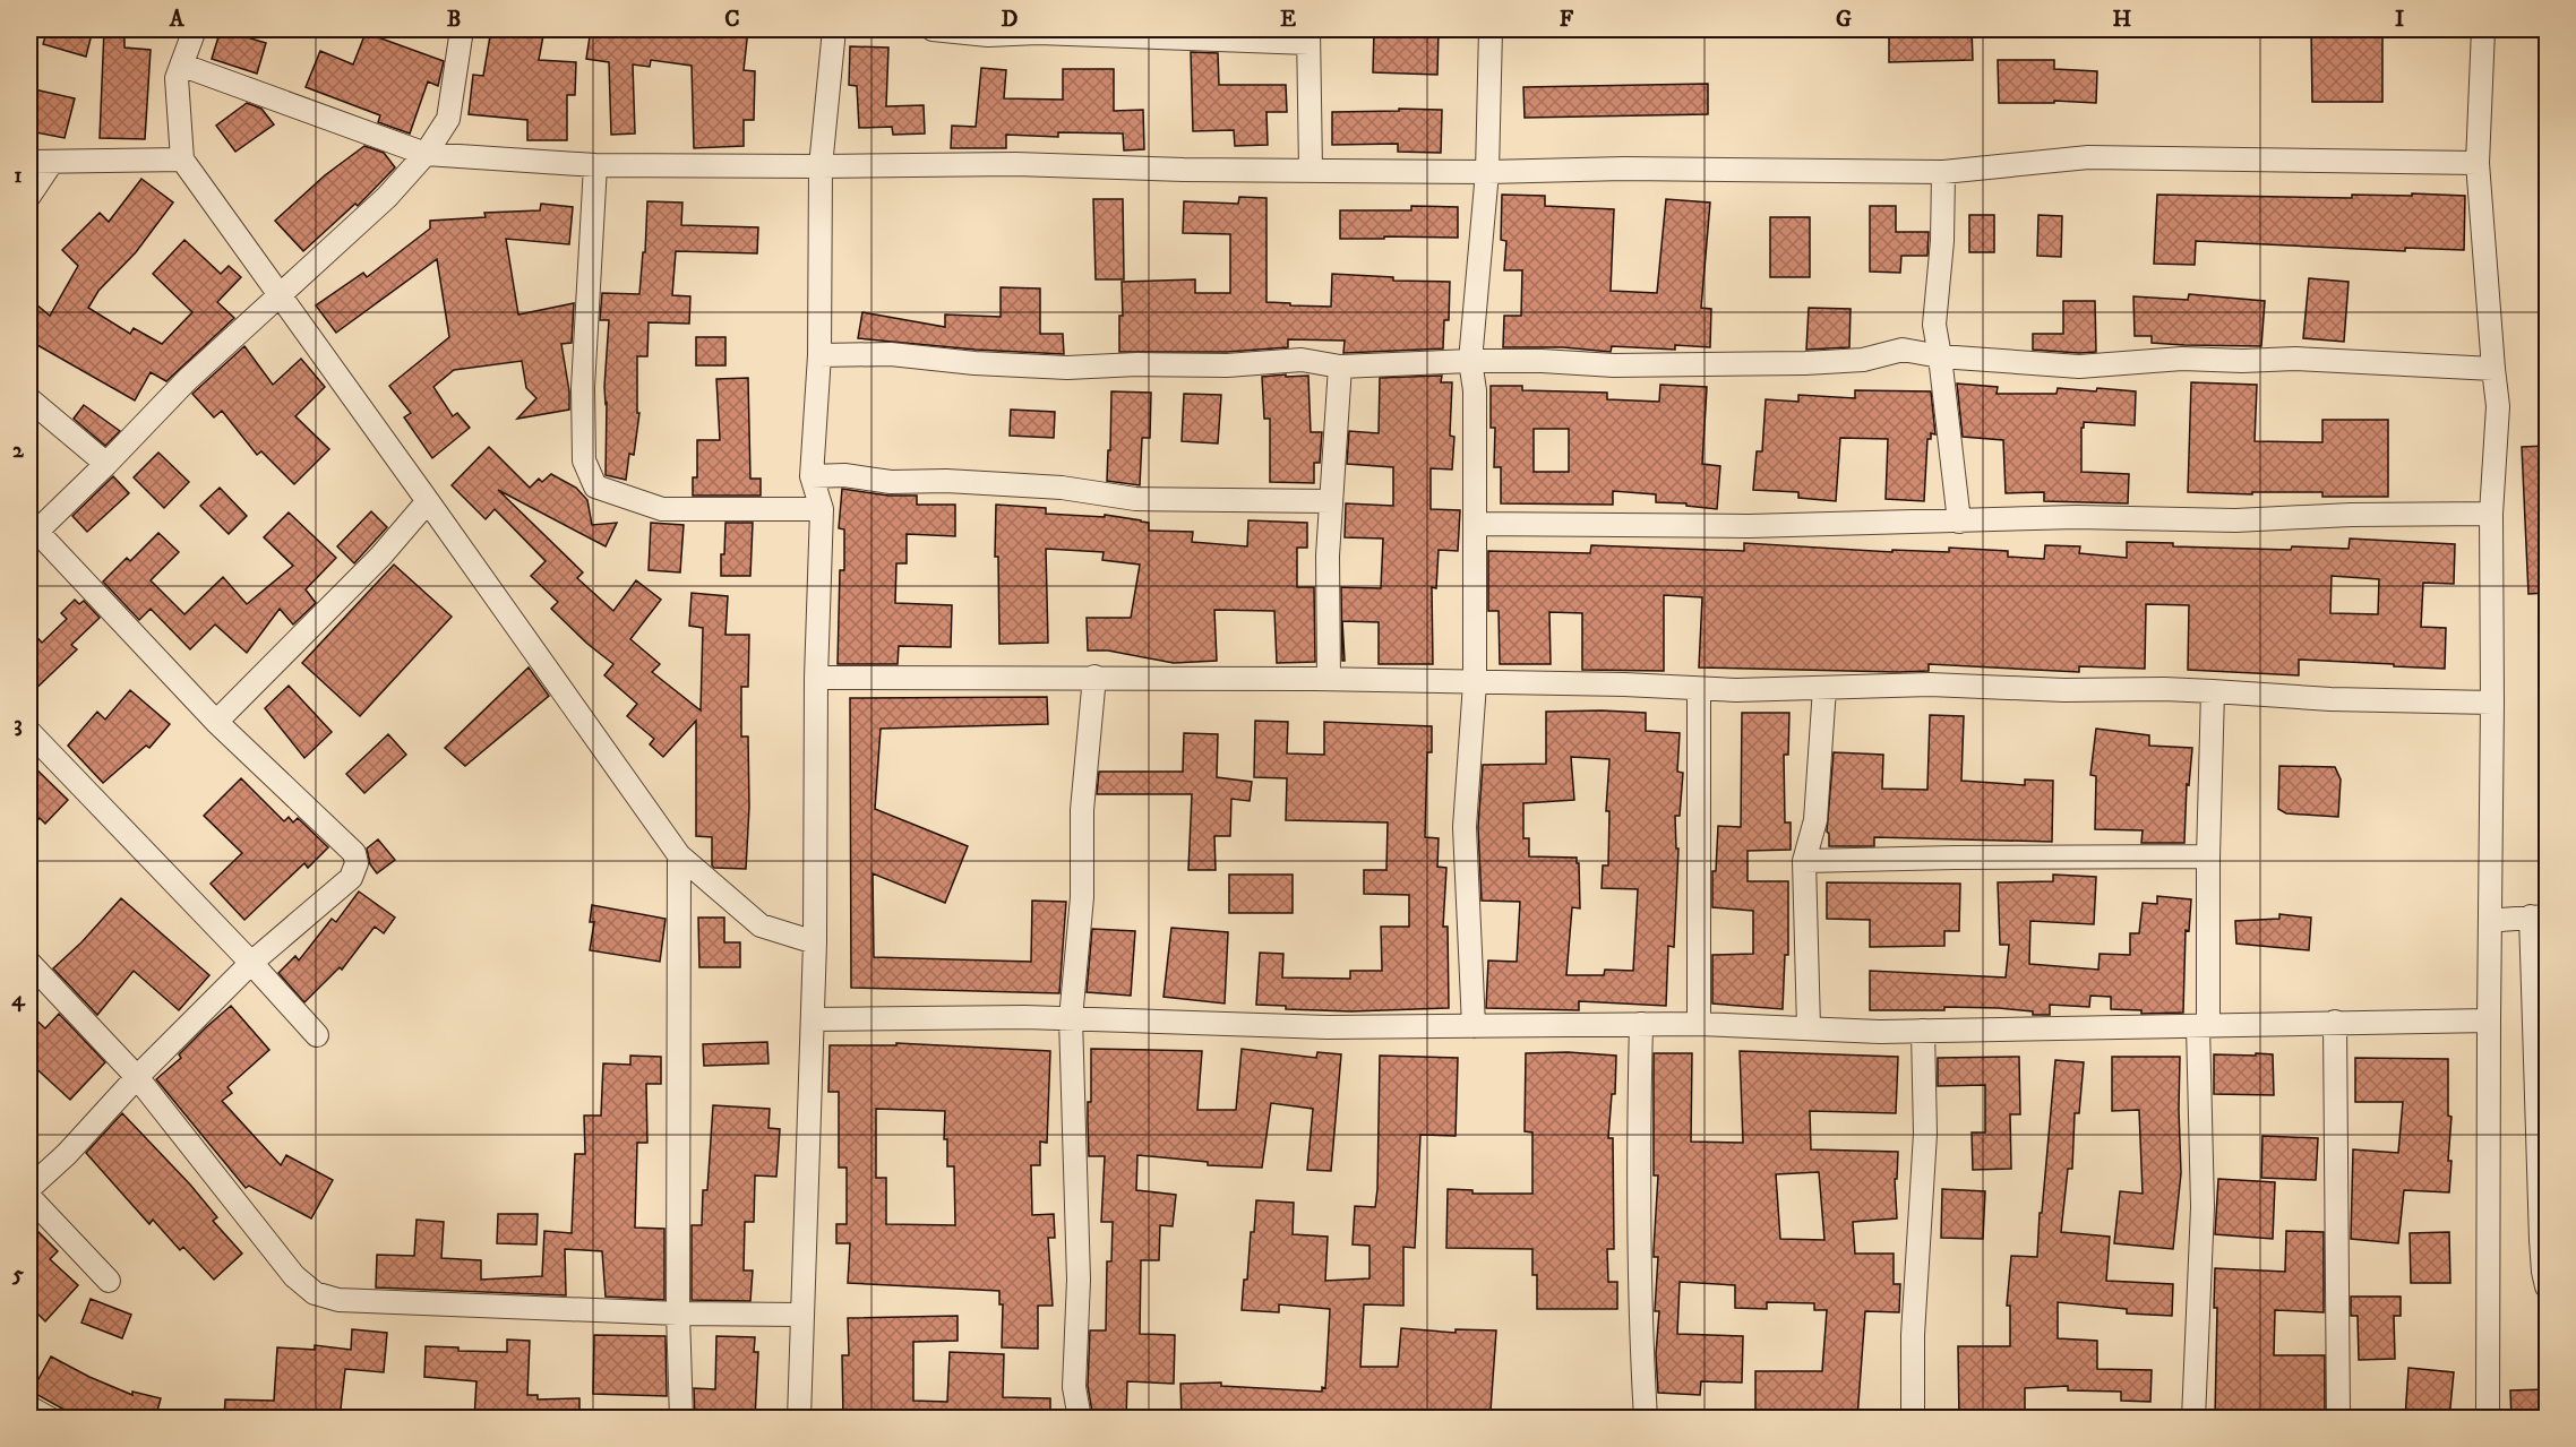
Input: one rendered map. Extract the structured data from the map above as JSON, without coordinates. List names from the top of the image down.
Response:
{
  "grid": {
    "columns": [
      "A",
      "B",
      "C",
      "D",
      "E",
      "F",
      "G",
      "H",
      "I"
    ],
    "rows": [
      "1",
      "2",
      "3",
      "4",
      "5"
    ]
  }
}
